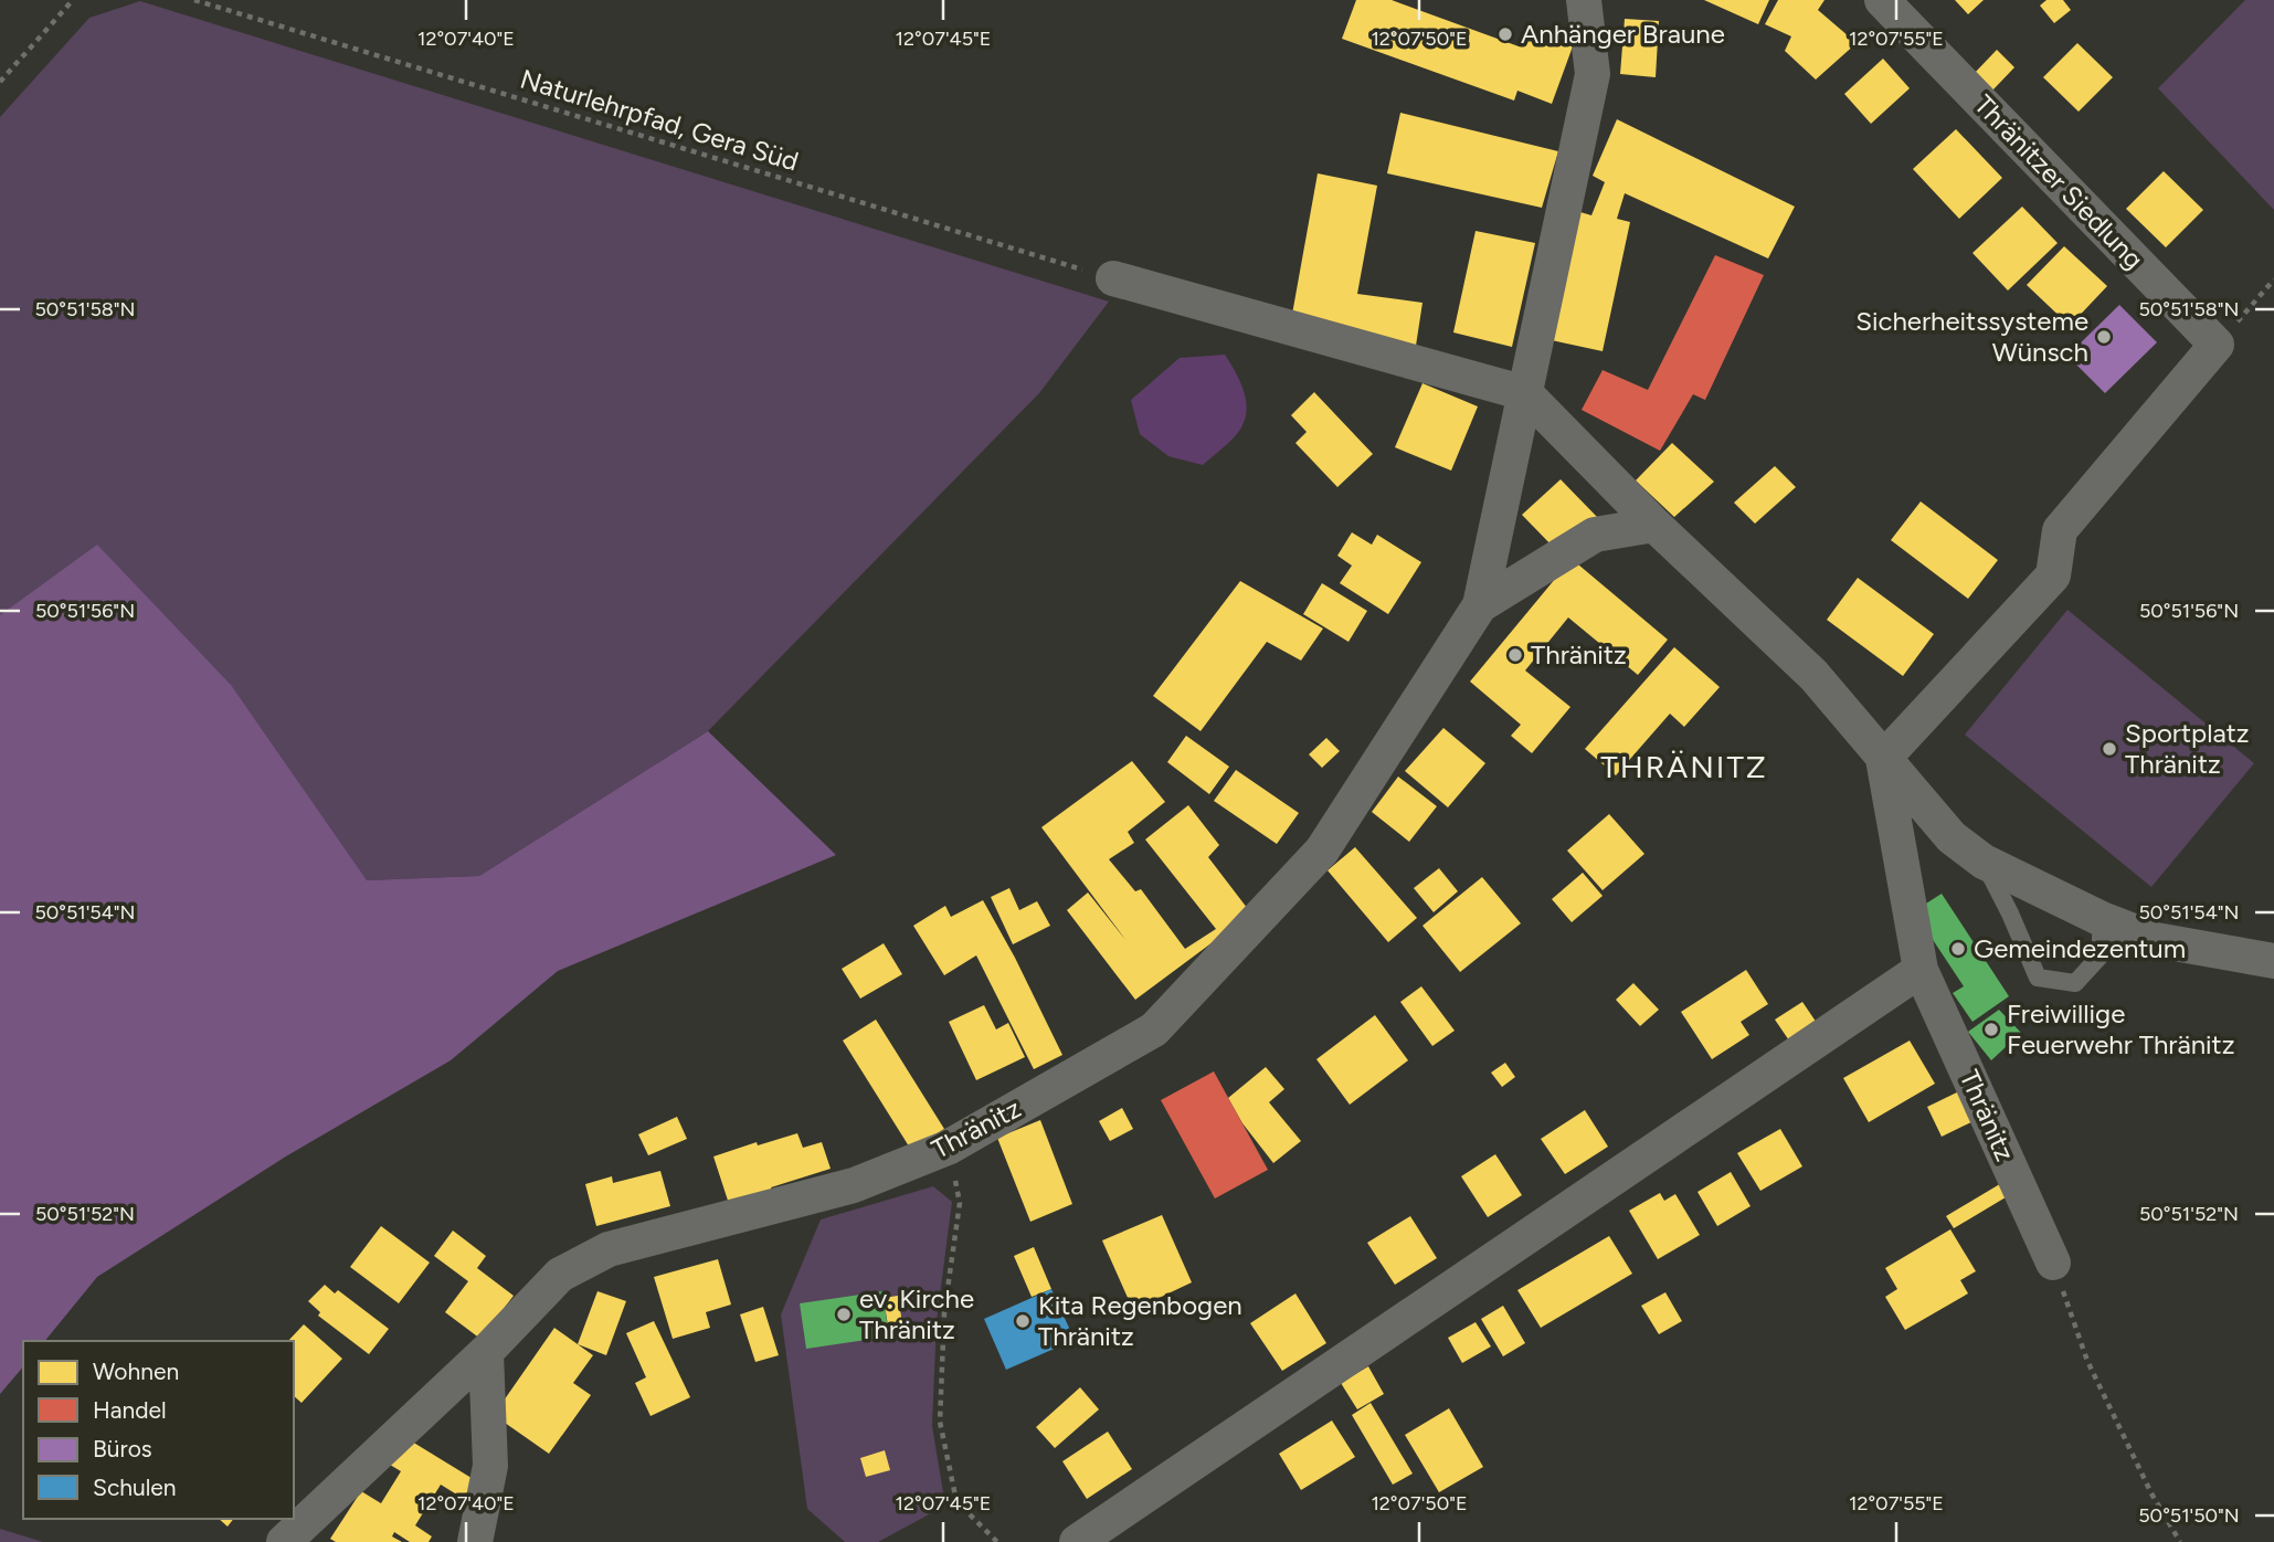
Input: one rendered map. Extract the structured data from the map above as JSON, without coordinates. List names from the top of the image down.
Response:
{
  "streets": {
    "street": ["Thränitzer Siedlung", "Thränitz"],
    "path": ["Naturlehrpfad, Gera Süd"]
  },
  "crossings": [
    ["Naturlehrpfad, Gera Süd", "Thränitz"]
  ],
  "districts": ["THRÄNITZ"],
  "places": [
    "Anhänger Braune",
    "Sicherheitssysteme Wünsch",
    "Thränitz",
    "Sportplatz Thränitz",
    "Gemeindezentum",
    "Freiwillige Feuerwehr Thränitz",
    "ev. Kirche Thränitz",
    "Kita Regenbogen Thränitz"
  ],
  "legend": [
    "Wohnen",
    "Handel",
    "Büros",
    "Schulen"
  ],
  "coordinates": [
    "12°07'40\"E",
    "12°07'45\"E",
    "12°07'50\"E",
    "12°07'55\"E",
    "50°51'58\"N",
    "50°51'56\"N",
    "50°51'54\"N",
    "50°51'52\"N",
    "50°51'50\"N"
  ]
}
